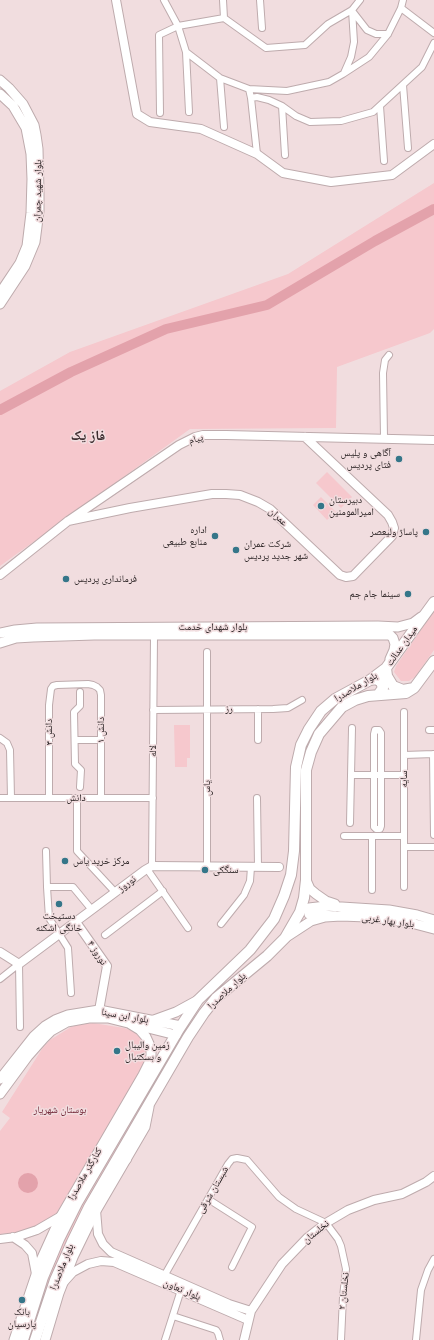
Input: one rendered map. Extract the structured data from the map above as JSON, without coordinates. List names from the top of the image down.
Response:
{
  "streets": {
    "main road": [
      "بلوار شهید چمران",
      "بلوار شهدای خدمت",
      "میدان عدالت",
      "بلوار ملاصدرا",
      "بلوار بهار غربی",
      "بلوار ابن سینا",
      "کنارگذر ملاصدرا"
    ],
    "street": [
      "پیام",
      "عمران",
      "رز",
      "دانش ۱",
      "دانش ۳",
      "لاله",
      "سایه",
      "یاس",
      "دانش",
      "نوروز",
      "نوروز ۴",
      "شبستان شرقی",
      "نخلستان",
      "بلوار تعاون",
      "نخلستان ۲"
    ]
  },
  "crossings": [
    ["پیام", "عمران"],
    ["بلوار شهدای خدمت", "میدان عدالت"],
    ["بلوار شهدای خدمت", "بلوار ملاصدرا"],
    ["بلوار شهدای خدمت", "لاله"],
    ["میدان عدالت", "بلوار ملاصدرا"],
    ["بلوار ملاصدرا", "بلوار ابن سینا"],
    ["بلوار ملاصدرا", "کنارگذر ملاصدرا"],
    ["رز", "لاله"],
    ["رز", "یاس"],
    ["دانش ۱", "دانش ۳"],
    ["دانش ۱", "دانش"],
    ["دانش ۳", "دانش"],
    ["لاله", "دانش"],
    ["لاله", "نوروز"],
    ["نوروز", "نوروز ۴"],
    ["نوروز ۴", "بلوار ابن سینا"],
    ["شبستان شرقی", "نخلستان"],
    ["شبستان شرقی", "بلوار تعاون"],
    ["شبستان شرقی", "نخلستان ۲"],
    ["نخلستان", "بلوار تعاون"],
    ["نخلستان", "نخلستان ۲"]
  ],
  "districts": ["فاز یک"],
  "parks": ["بوستان شهریار"],
  "places": [
    "آگاهی و پلیس فتای پردیس",
    "دبیرستان امیرالمومنین",
    "پاساژ ولیعصر",
    "اداره منابع طبیعی",
    "شرکت عمران شهر جدید پردیس",
    "فرمانداری پردیس",
    "سینما جام جم",
    "مرکز خرید یاس",
    "سنگکی",
    "دستپخت خانگی اشکنه",
    "زمین والیبال و بسکتبال",
    "بانک پارسیان"
  ]
}
